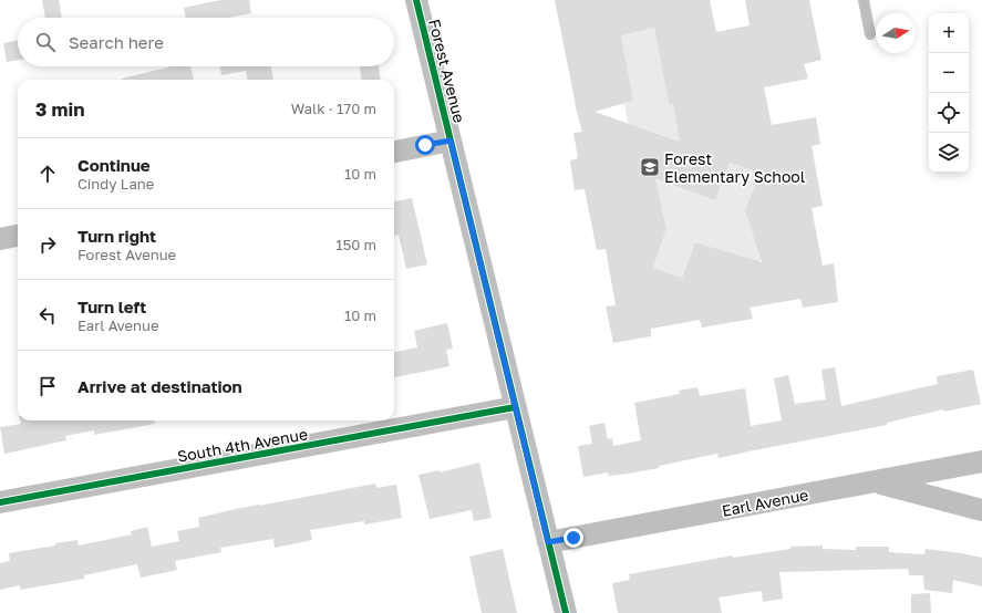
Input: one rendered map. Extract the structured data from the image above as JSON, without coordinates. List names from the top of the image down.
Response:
{
  "streets": {
    "street": ["Forest Avenue", "South 4th Avenue", "Earl Avenue"]
  },
  "crossings": [
    ["Forest Avenue", "South 4th Avenue"],
    ["Forest Avenue", "Earl Avenue"]
  ],
  "places": {
    "school or university": ["Forest Elementary School"]
  },
  "north": "right",
  "page": {
    "map_buttons": ["+", "−"],
    "search": "Search here",
    "heading": ["3 min", "Walk · 170 m"],
    "list": [
      ["Continue", "Cindy Lane", "10 m"],
      ["Turn right", "Forest Avenue", "150 m"],
      ["Turn left", "Earl Avenue", "10 m"],
      "Arrive at destination"
    ]
  }
}
